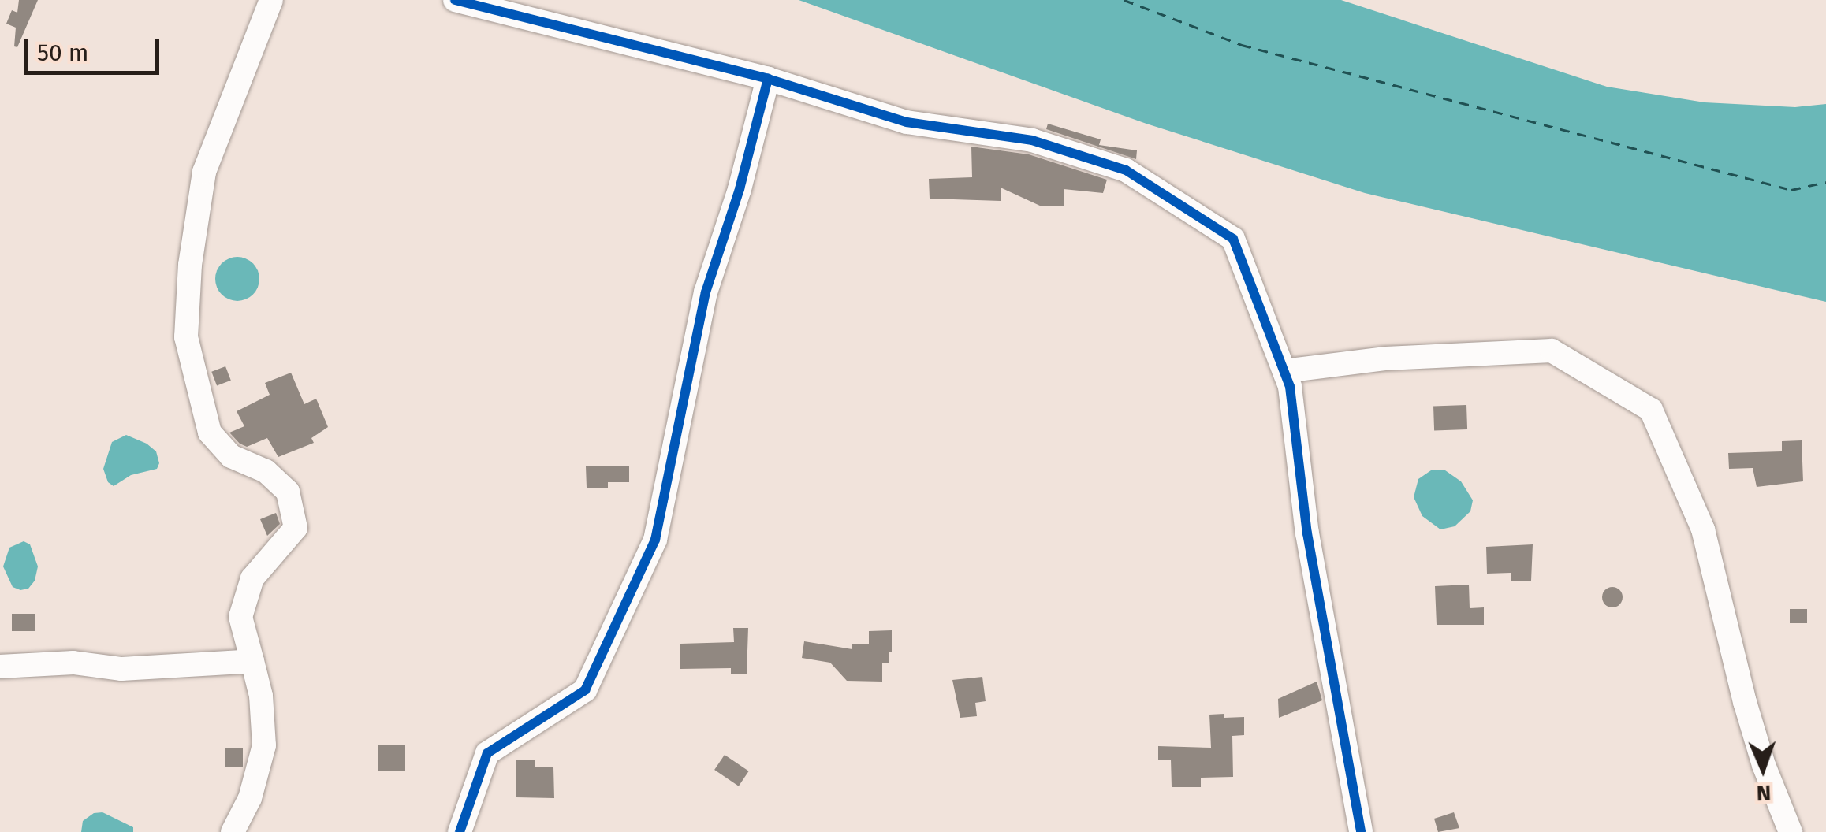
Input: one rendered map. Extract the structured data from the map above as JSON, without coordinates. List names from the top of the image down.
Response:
{
  "scale_bar": "50 m",
  "north": "bottom"
}
